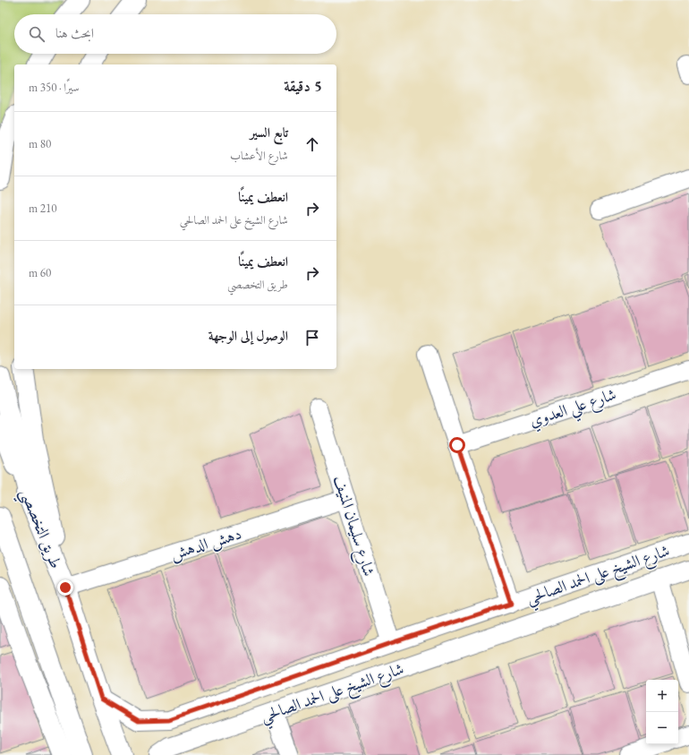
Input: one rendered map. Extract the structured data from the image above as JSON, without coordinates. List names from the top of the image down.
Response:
{
  "streets": {
    "main road": ["طريق التخصصي"],
    "street": [
      "شارع علي العدوي",
      "شارع سليمان المنيف",
      "دهش الدهش",
      "شارع الشيخ على الحمد الصالحي"
    ]
  },
  "crossings": [
    ["شارع سليمان المنيف", "دهش الدهش"],
    ["شارع سليمان المنيف", "شارع الشيخ على الحمد الصالحي"],
    ["طريق التخصصي", "دهش الدهش"],
    ["طريق التخصصي", "شارع الشيخ على الحمد الصالحي"]
  ],
  "page": {
    "search": "ابحث هنا",
    "heading": ["5 دقيقة", "سيرًا · 350 m"],
    "list": [
      ["تابع السير", "شارع الأعشاب", "80 m"],
      ["انعطف يمينًا", "شارع الشيخ على الحمد الصالحي", "210 m"],
      ["انعطف يمينًا", "طريق التخصصي", "60 m"],
      "الوصول إلى الوجهة"
    ],
    "map_buttons": ["+", "−"]
  }
}
